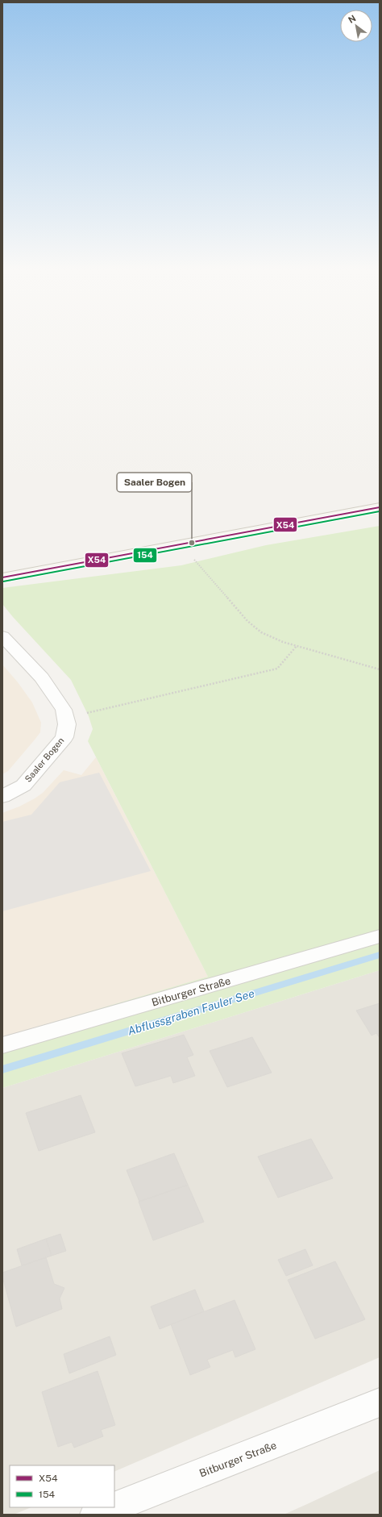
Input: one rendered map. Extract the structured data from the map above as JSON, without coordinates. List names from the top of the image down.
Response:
{
  "streets": {
    "street": ["Saaler Bogen", "Bitburger Straße"]
  },
  "water": ["Abflussgraben Fauler See"],
  "places": ["Saaler Bogen"],
  "lines": ["transit line X54", "transit line 154"],
  "legend": ["X54", "154"],
  "north": "top left"
}
